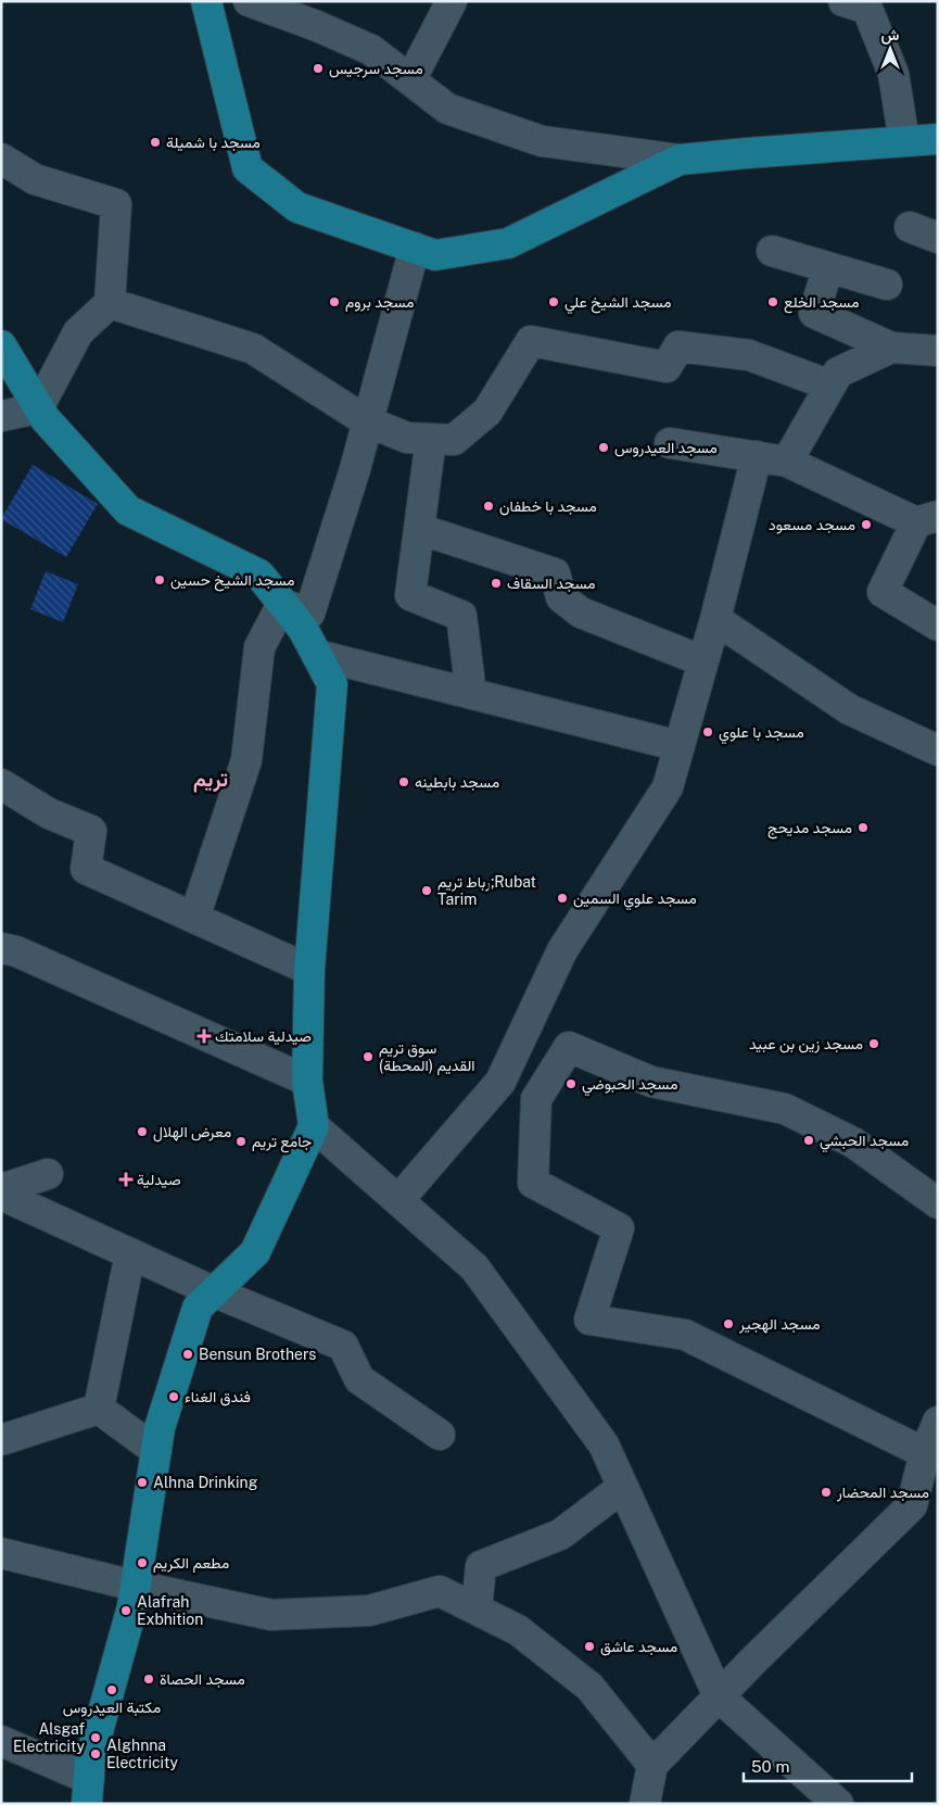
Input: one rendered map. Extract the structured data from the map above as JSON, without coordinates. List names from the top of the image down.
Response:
{
  "districts": ["تريم"],
  "places": {
    "other": [
      "مسجد سرجيس",
      "مسجد با شميلة",
      "مسجد بروم",
      "مسجد الشيخ علي",
      "مسجد الخلع",
      "مسجد العيدروس",
      "مسجد با خطفان",
      "مسجد مسعود",
      "مسجد الشيخ حسين",
      "مسجد السقاف",
      "مسجد با علوي",
      "مسجد بابطينه",
      "مسجد مديحج",
      "رباط تريم;Rubat Tarim",
      "مسجد علوي السمين",
      "مسجد زين بن عبيد",
      "سوق تريم القديم (المحطة)",
      "مسجد الحبوضي",
      "معرض الهلال",
      "مسجد الحبشي",
      "جامع تريم",
      "مسجد الهجير",
      "Bensun Brothers",
      "فندق الغناء",
      "Alhna Drinking",
      "مسجد المحضار",
      "مطعم الكريم",
      "Alafrah Exbhition",
      "مسجد عاشق",
      "مسجد الحصاة",
      "مكتبة العيدروس",
      "Alsgaf Electricity",
      "Alghnna Electricity"
    ],
    "health": ["صيدلية سلامتك", "صيدلية"]
  },
  "scale_bar": "50 m",
  "north": "top"
}
